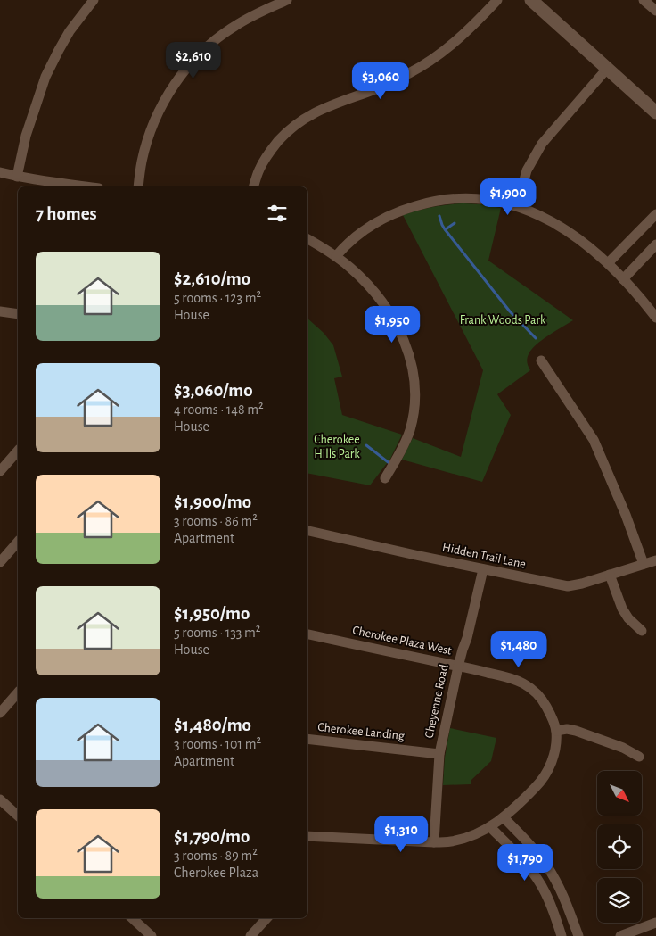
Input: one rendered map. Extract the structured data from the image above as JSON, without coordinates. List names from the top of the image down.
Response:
{
  "streets": {
    "street": [
      "Hidden Trail Lane",
      "Cherokee Plaza West",
      "Cheyenne Road",
      "Cherokee Landing"
    ]
  },
  "crossings": [
    ["Hidden Trail Lane", "Cheyenne Road"],
    ["Cherokee Plaza West", "Cheyenne Road"],
    ["Cheyenne Road", "Cherokee Landing"]
  ],
  "parks": ["Frank Woods Park", "Cherokee Hills Park"],
  "north": "bottom right",
  "page": {
    "price": [
      "$2,610",
      "$3,060",
      "$1,900",
      "$1,950",
      "$1,480",
      "$1,310",
      "$1,790"
    ],
    "heading": "7 homes",
    "list": [
      {
        "name": "$2,610/mo",
        "note": "5 rooms · 123 m² · House"
      },
      {
        "name": "$3,060/mo",
        "note": "4 rooms · 148 m² · House"
      },
      {
        "name": "$1,900/mo",
        "note": "3 rooms · 86 m² · Apartment"
      },
      {
        "name": "$1,950/mo",
        "note": "5 rooms · 133 m² · House"
      },
      {
        "name": "$1,480/mo",
        "note": "3 rooms · 101 m² · Apartment"
      },
      {
        "name": "$1,790/mo",
        "note": "3 rooms · 89 m² · Cherokee Plaza"
      }
    ]
  }
}
